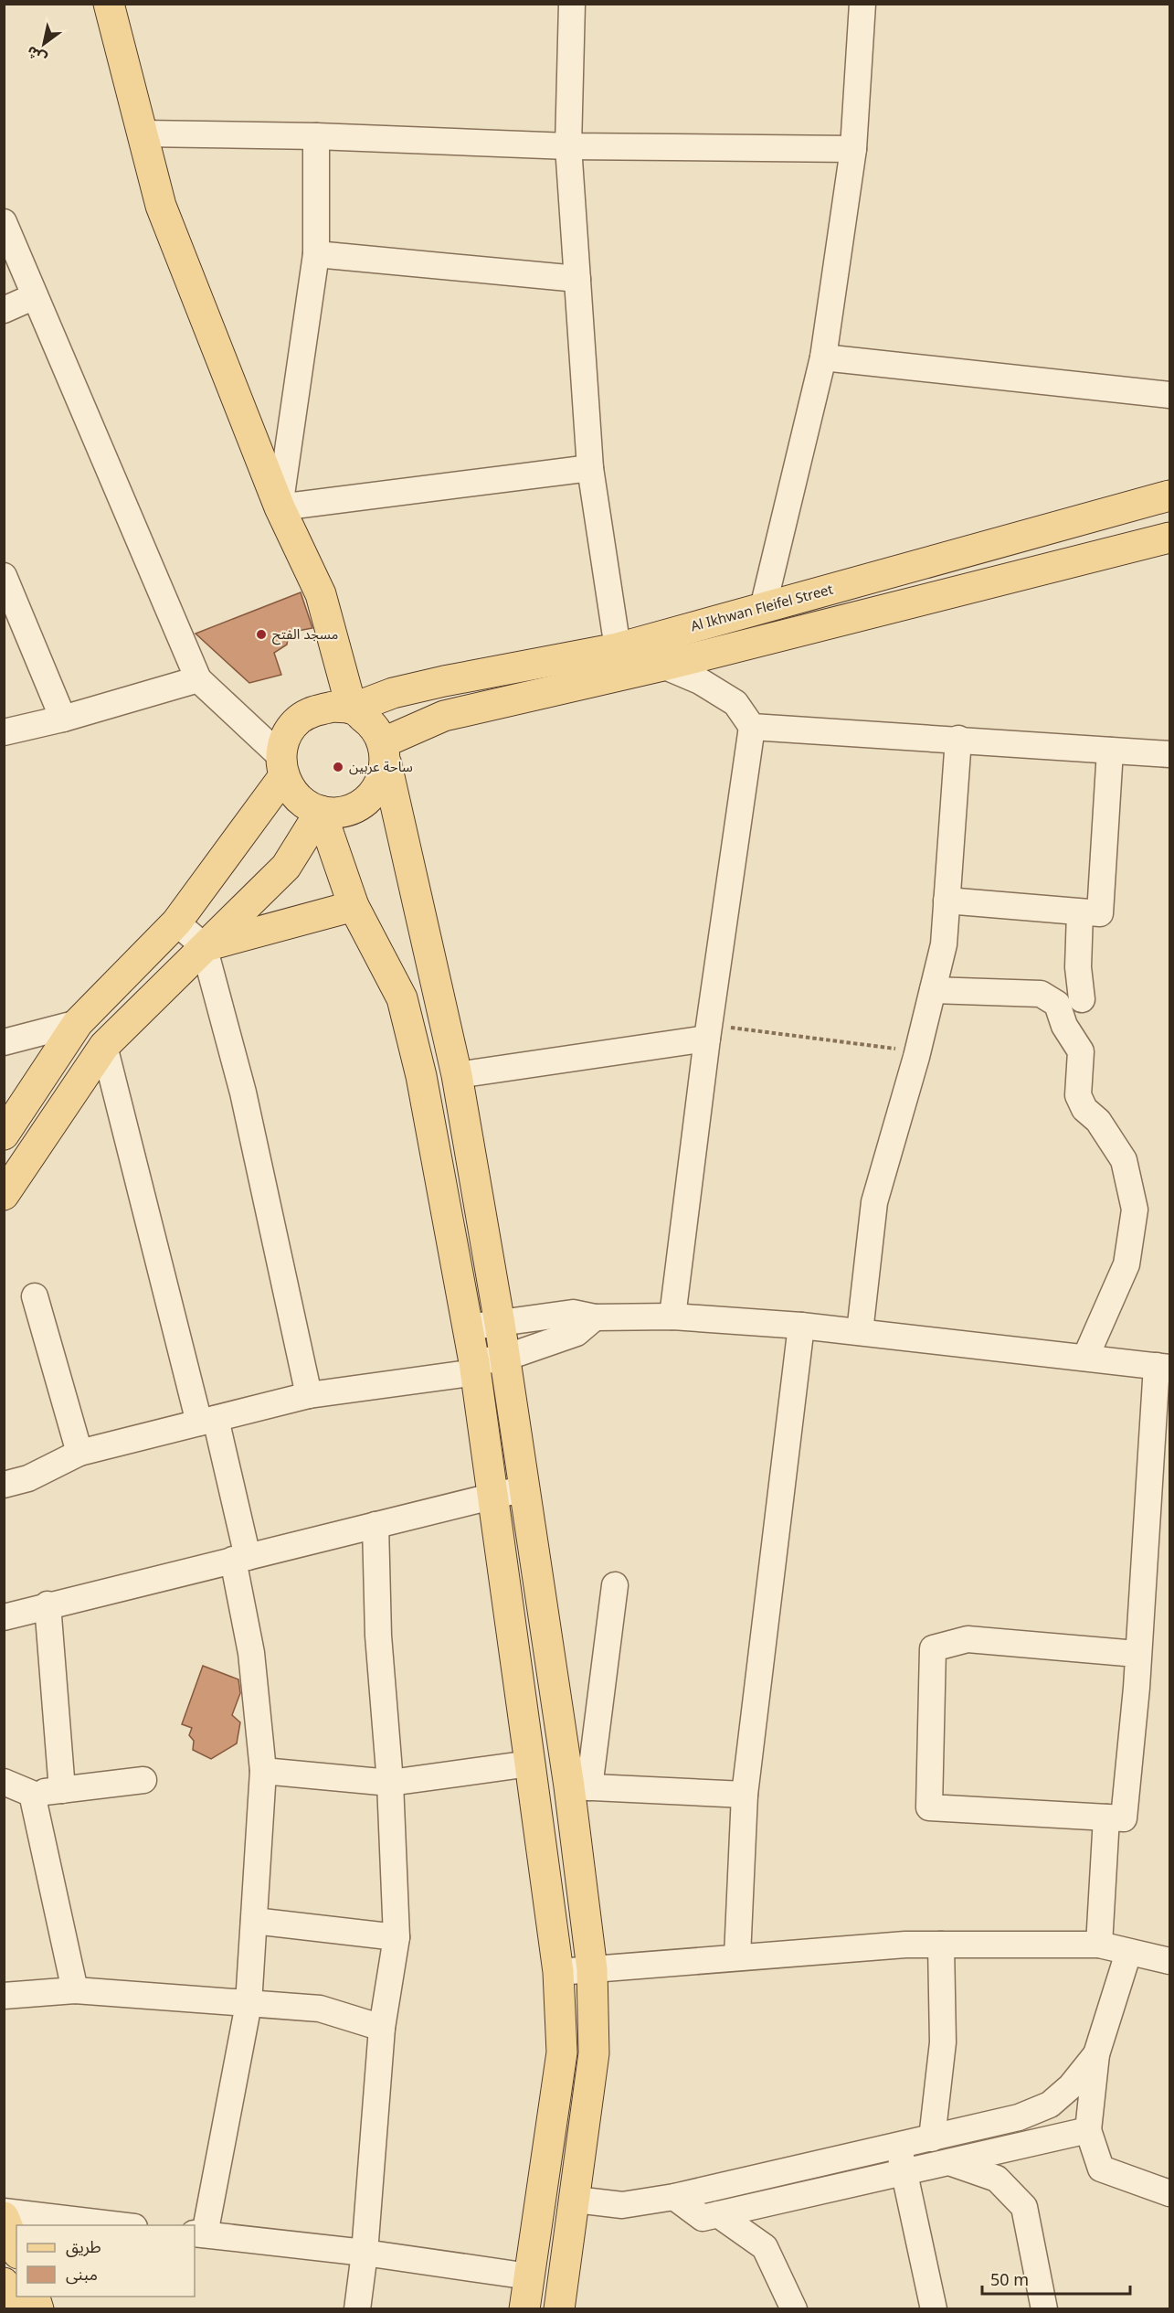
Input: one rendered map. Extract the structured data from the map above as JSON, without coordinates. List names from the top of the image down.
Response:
{
  "streets": {
    "main road": ["Al Ikhwan Fleifel Street"]
  },
  "places": ["مسجد الفتح", "ساحة عربين"],
  "legend": ["طريق", "مبنى"],
  "scale_bar": "50 m",
  "north": "bottom left"
}
